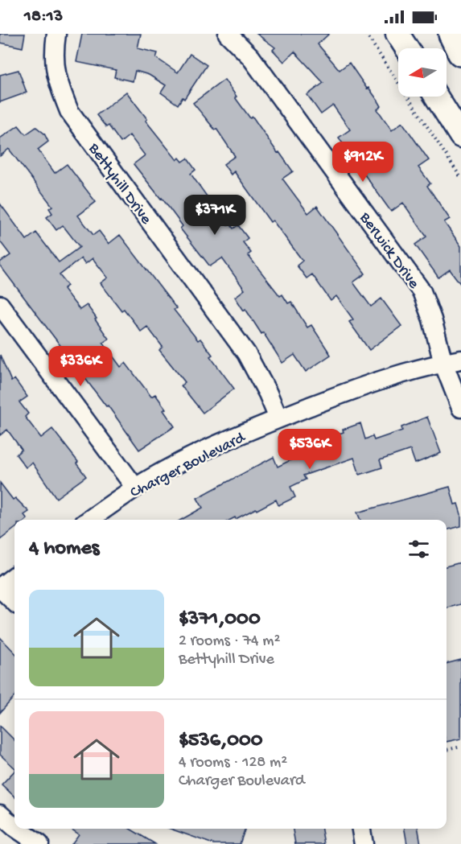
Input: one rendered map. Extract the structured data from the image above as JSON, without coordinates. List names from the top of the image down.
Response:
{
  "streets": {
    "street": ["Bettyhill Drive", "Berwick Drive", "Charger Boulevard"]
  },
  "crossings": [
    ["Bettyhill Drive", "Charger Boulevard"],
    ["Berwick Drive", "Charger Boulevard"]
  ],
  "north": "left",
  "page": {
    "status": "18:13",
    "price": [
      "$912K",
      "$371K",
      "$336K",
      "$536K"
    ],
    "heading": "4 homes",
    "list": [
      {
        "name": "$371,000",
        "note": "2 rooms · 74 m² · Bettyhill Drive"
      },
      {
        "name": "$536,000",
        "note": "4 rooms · 128 m² · Charger Boulevard"
      }
    ]
  }
}
